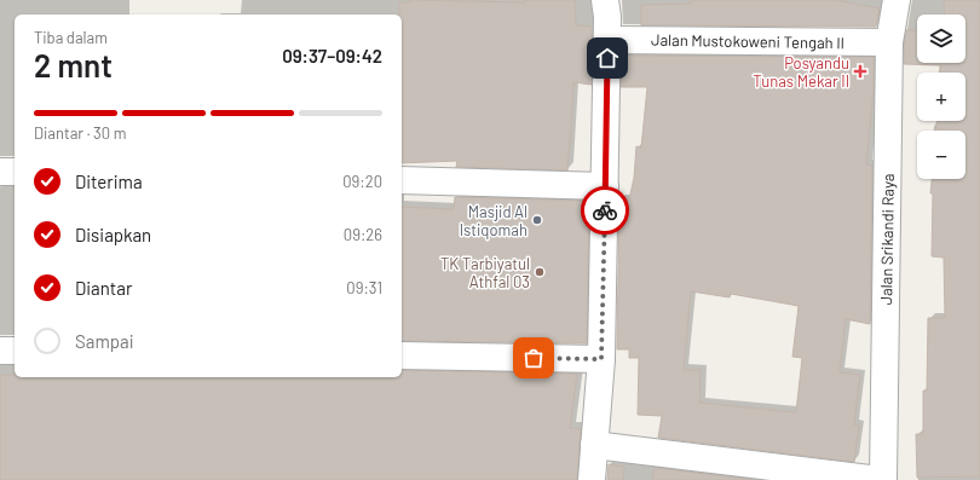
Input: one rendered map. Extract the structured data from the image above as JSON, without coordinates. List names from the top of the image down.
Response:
{
  "streets": {
    "street": ["Jalan Mustokoweni Tengah II", "Jalan Srikandi Raya"]
  },
  "crossings": [
    ["Jalan Mustokoweni Tengah II", "Jalan Srikandi Raya"]
  ],
  "places": {
    "health": ["Posyandu Tunas Mekar II"],
    "other": ["Masjid Al Istiqomah", "TK Tarbiyatul Athfal 03"]
  },
  "page": {
    "map_buttons": ["+", "−"],
    "heading": ["2 mnt", "Tiba dalam", "09:37–09:42"],
    "bar": "Diantar · 30 m",
    "list": [
      ["Diterima", "09:20"],
      ["Disiapkan", "09:26"],
      ["Diantar", "09:31"],
      "Sampai"
    ]
  }
}
